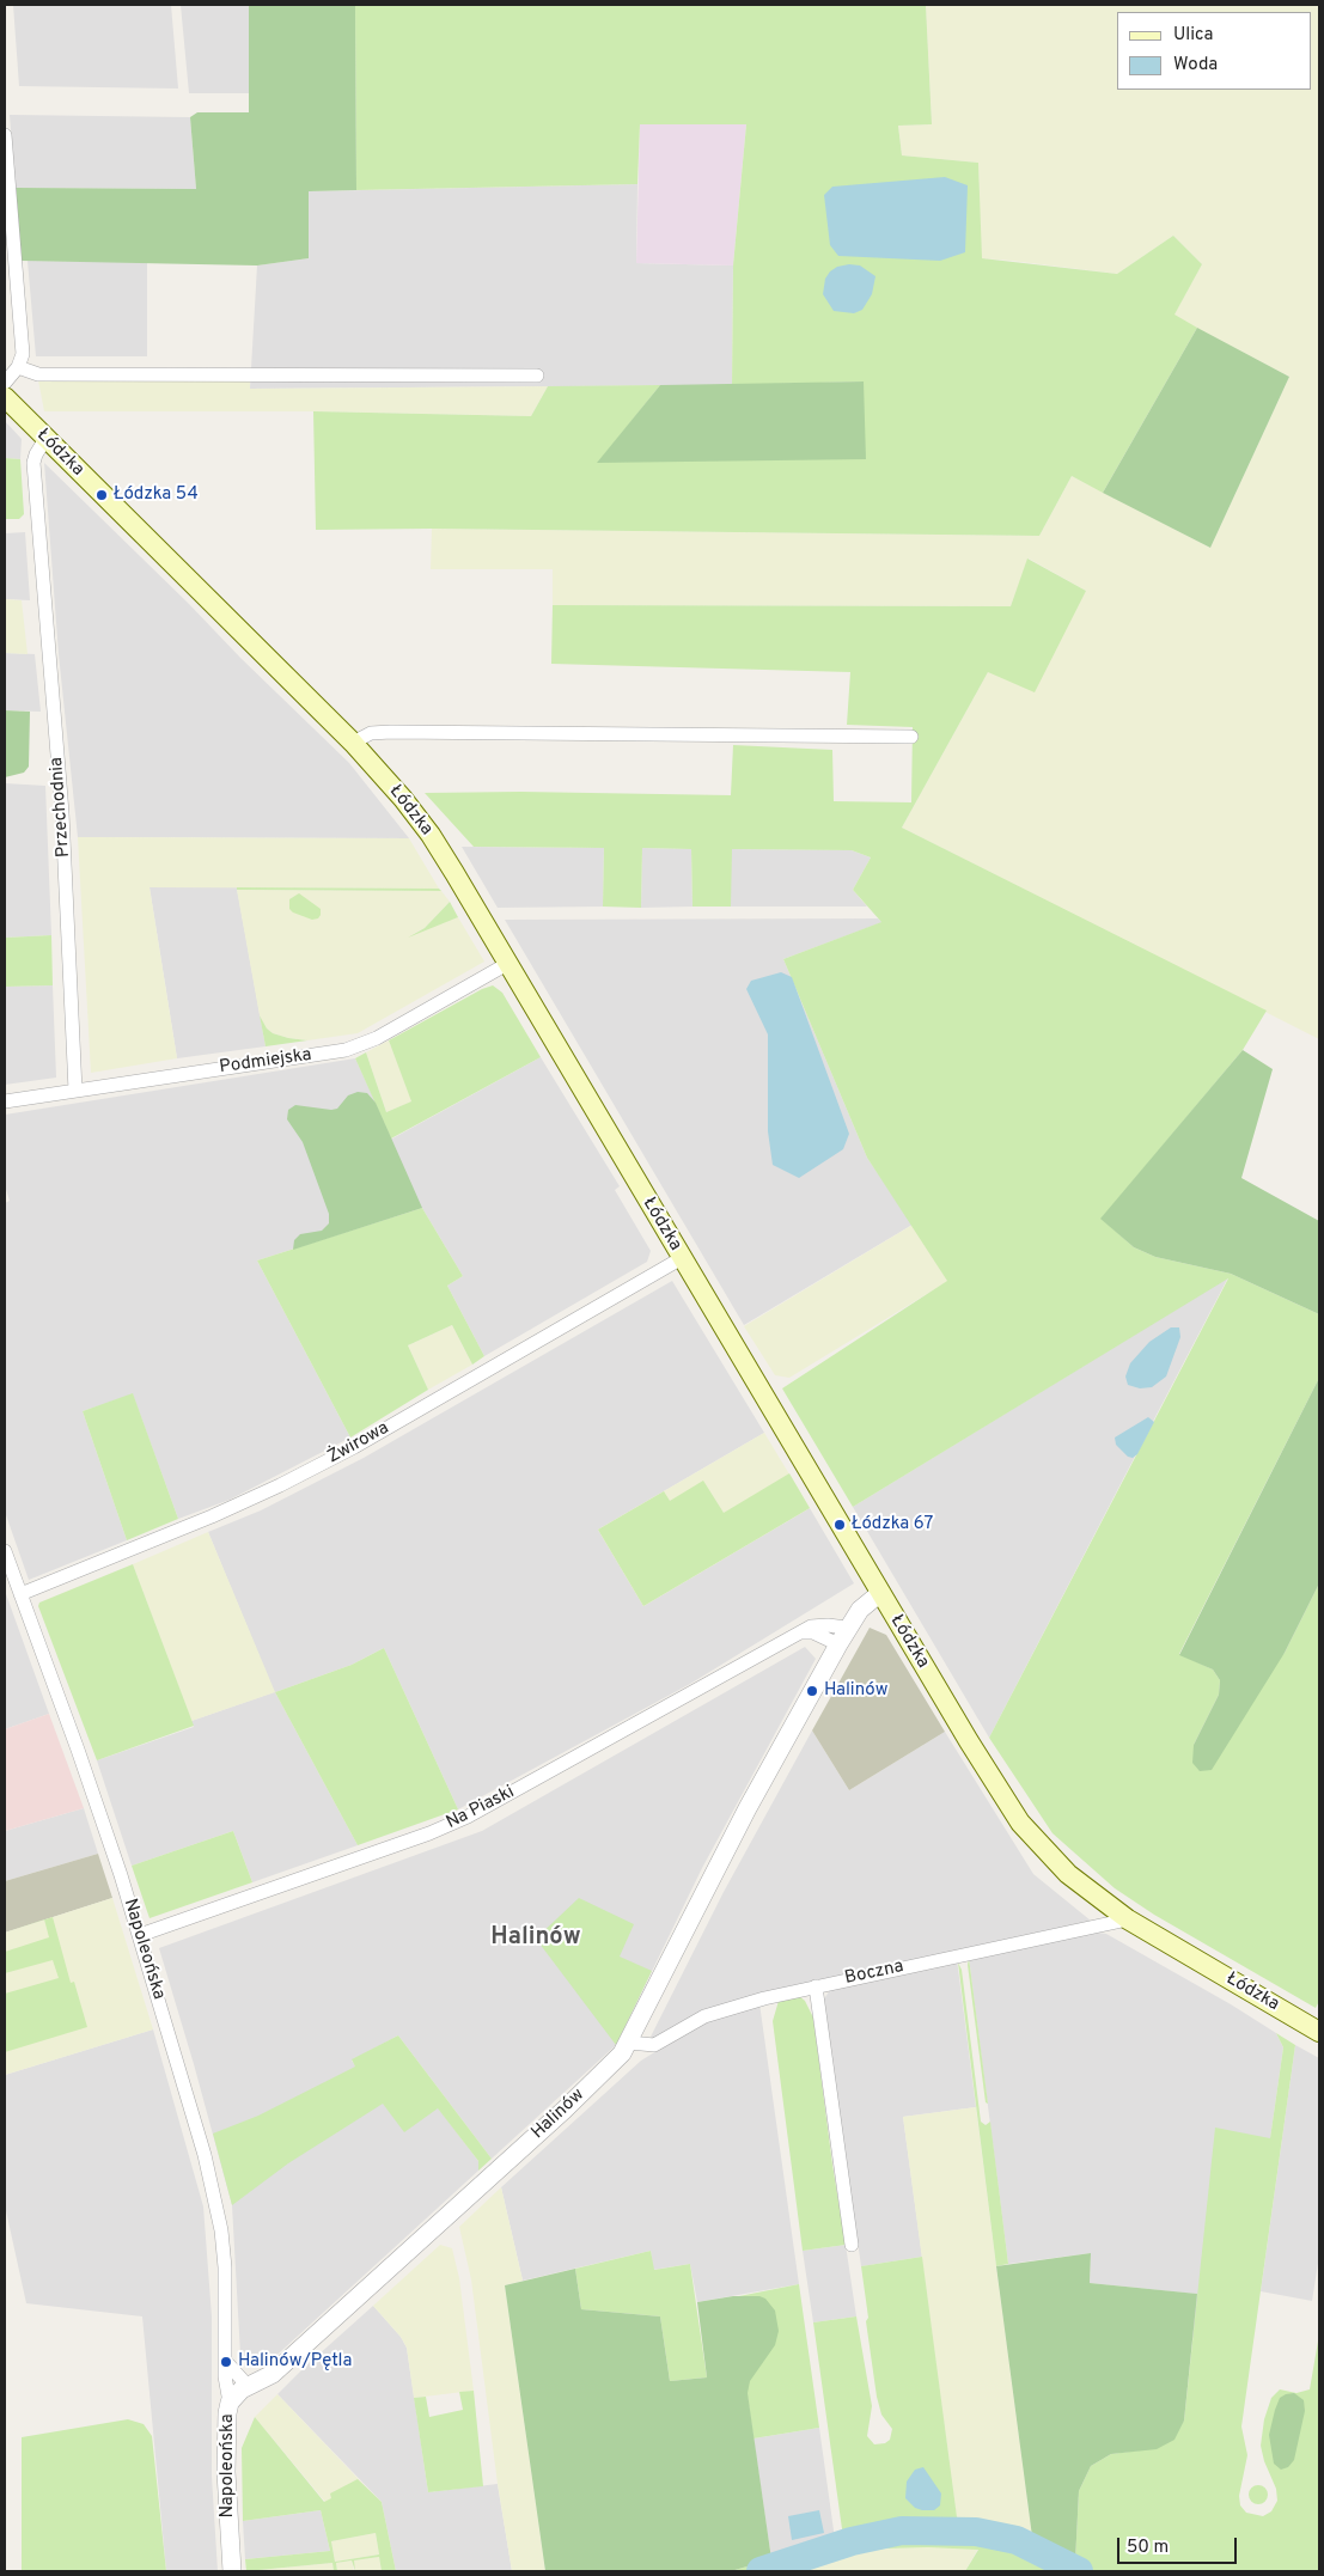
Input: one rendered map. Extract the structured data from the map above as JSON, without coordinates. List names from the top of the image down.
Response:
{
  "streets": {
    "main road": ["Łódzka"],
    "street": [
      "Przechodnia",
      "Podmiejska",
      "Żwirowa",
      "Na Piaski",
      "Napoleońska",
      "Boczna",
      "Halinów"
    ]
  },
  "crossings": [
    ["Łódzka", "Przechodnia"],
    ["Łódzka", "Podmiejska"],
    ["Łódzka", "Żwirowa"],
    ["Łódzka", "Boczna"],
    ["Łódzka", "Halinów"],
    ["Przechodnia", "Podmiejska"],
    ["Żwirowa", "Napoleońska"],
    ["Na Piaski", "Napoleońska"],
    ["Na Piaski", "Halinów"],
    ["Napoleońska", "Halinów"],
    ["Boczna", "Halinów"]
  ],
  "districts": ["Halinów"],
  "places": [
    "Łódzka 54",
    "Łódzka 67",
    "Halinów",
    "Halinów/Pętla"
  ],
  "legend": ["Ulica", "Woda"],
  "scale_bar": "50 m"
}
